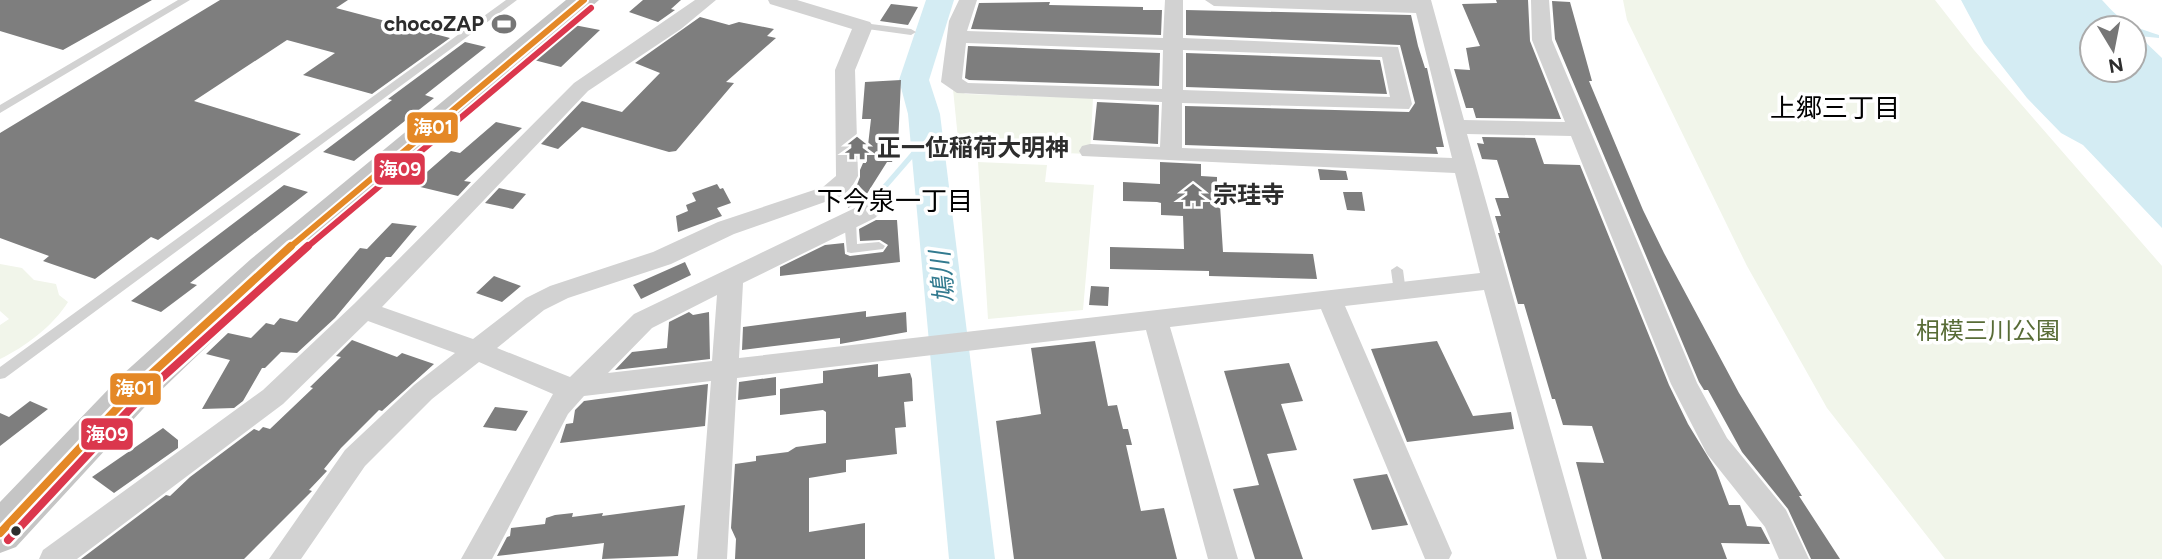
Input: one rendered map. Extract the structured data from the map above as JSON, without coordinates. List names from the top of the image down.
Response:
{
  "districts": ["上郷三丁目", "下今泉一丁目"],
  "water": ["鳩川"],
  "parks": ["相模三川公園"],
  "places": {
    "sports": ["chocoZAP"],
    "temple": ["正一位稲荷大明神", "宗珪寺"]
  },
  "lines": ["transit line 海01", "transit line 海09"],
  "north": "bottom"
}
